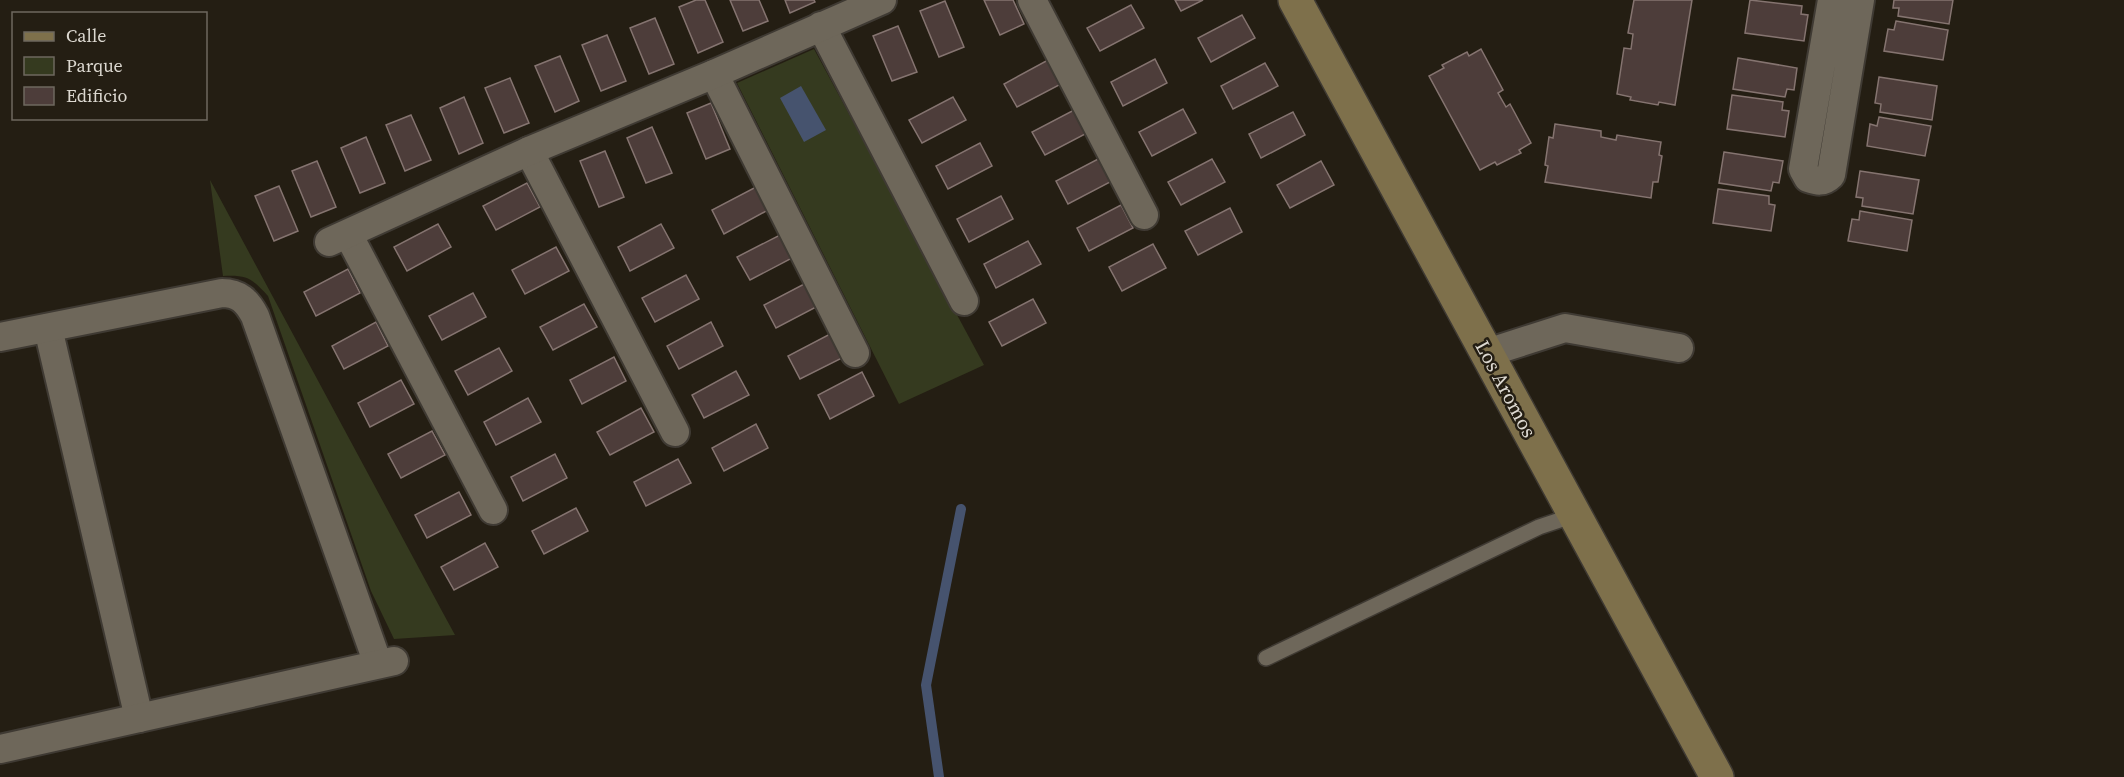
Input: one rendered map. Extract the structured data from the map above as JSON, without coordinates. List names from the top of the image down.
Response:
{
  "streets": {
    "street": ["Los Aromos"]
  },
  "legend": ["Calle", "Parque", "Edificio"]
}
